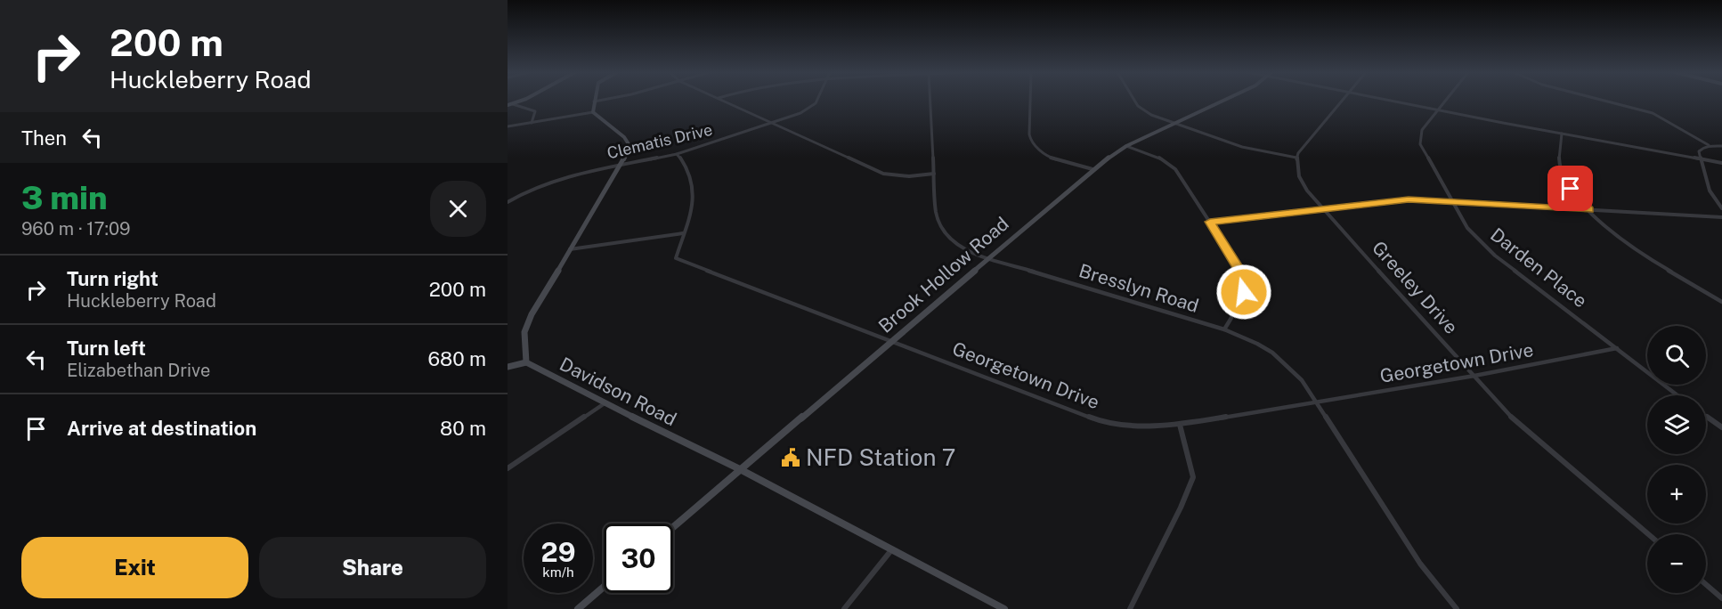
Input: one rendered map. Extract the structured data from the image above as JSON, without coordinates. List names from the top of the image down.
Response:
{
  "streets": {
    "street": [
      "Clematis Drive",
      "Darden Place",
      "Brook Hollow Road",
      "Greeley Drive",
      "Bresslyn Road",
      "Georgetown Drive",
      "Davidson Road"
    ]
  },
  "crossings": [
    ["Clematis Drive", "Georgetown Drive"],
    ["Darden Place", "Georgetown Drive"],
    ["Brook Hollow Road", "Bresslyn Road"],
    ["Brook Hollow Road", "Georgetown Drive"],
    ["Brook Hollow Road", "Davidson Road"],
    ["Greeley Drive", "Georgetown Drive"],
    ["Bresslyn Road", "Georgetown Drive"]
  ],
  "places": {
    "public building": ["NFD Station 7"]
  },
  "page": {
    "turn": ["200 m", "Huckleberry Road"],
    "then": "Then",
    "heading": ["3 min", "960 m · 17:09"],
    "list": [
      {
        "name": "Turn right",
        "note": "Huckleberry Road",
        "value": "200 m"
      },
      {
        "name": "Turn left",
        "note": "Elizabethan Drive",
        "value": "680 m"
      },
      {
        "name": "Arrive at destination",
        "value": "80 m"
      }
    ],
    "map_buttons": ["+", "−"],
    "speed": "29 km/h",
    "limit": "30",
    "buttons": ["Exit", "Share"]
  }
}
